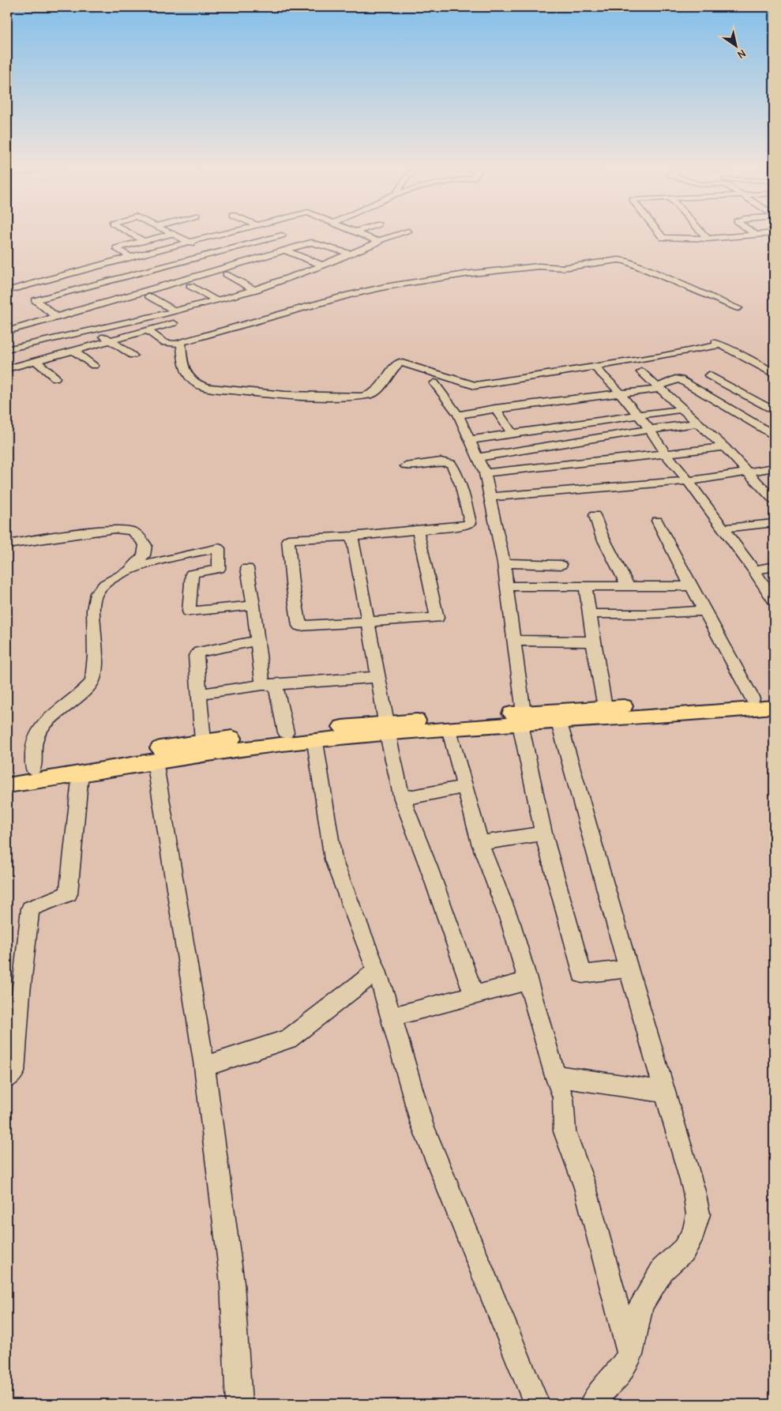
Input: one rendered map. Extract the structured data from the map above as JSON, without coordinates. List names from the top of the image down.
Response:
{
  "north": "bottom right"
}
